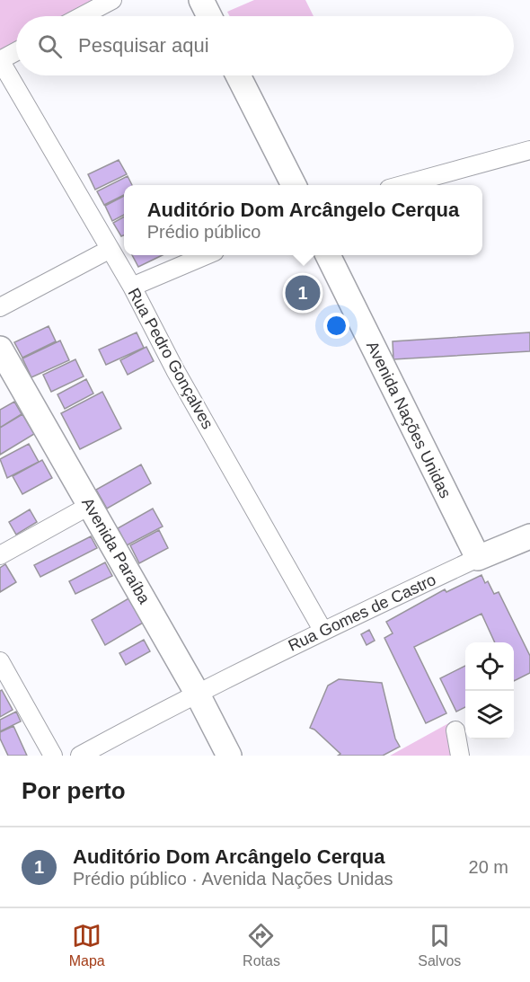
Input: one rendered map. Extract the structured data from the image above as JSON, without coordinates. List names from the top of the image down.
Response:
{
  "streets": {
    "street": [
      "Rua Pedro Gonçalves",
      "Avenida Nações Unidas",
      "Avenida Paraíba",
      "Rua Gomes de Castro"
    ]
  },
  "crossings": [
    ["Rua Pedro Gonçalves", "Rua Gomes de Castro"],
    ["Avenida Nações Unidas", "Rua Gomes de Castro"],
    ["Avenida Paraíba", "Rua Gomes de Castro"]
  ],
  "page": {
    "search": "Pesquisar aqui",
    "popup": ["Auditório Dom Arcângelo Cerqua", "Prédio público"],
    "pins": "1",
    "heading": "Por perto",
    "list": [
      {
        "mark": "1",
        "name": "Auditório Dom Arcângelo Cerqua",
        "note": "Prédio público · Avenida Nações Unidas",
        "value": "20 m"
      }
    ],
    "nav": ["Mapa", "Rotas", "Salvos"]
  }
}
